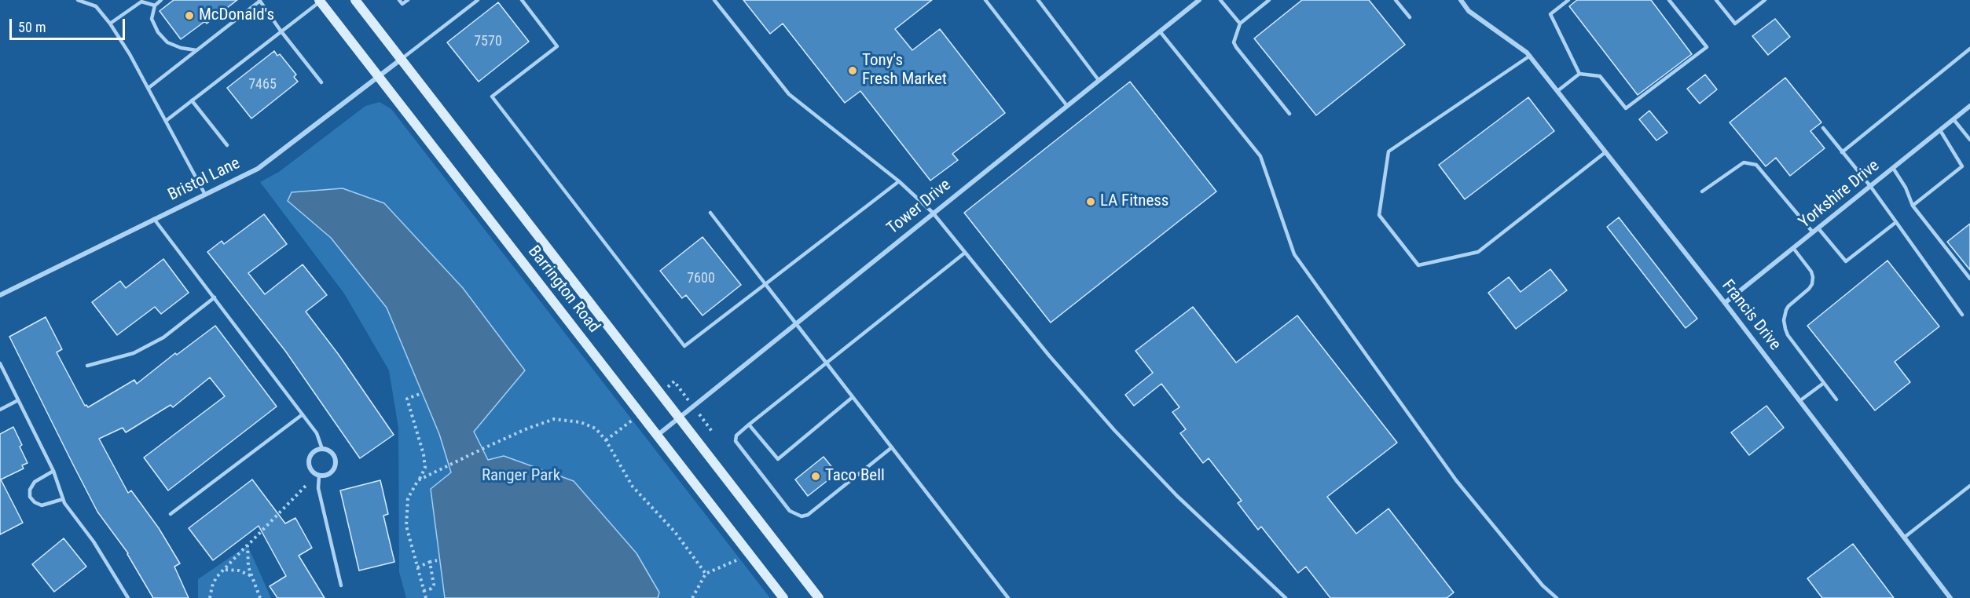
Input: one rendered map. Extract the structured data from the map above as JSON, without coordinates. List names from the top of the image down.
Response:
{
  "streets": {
    "main road": ["Barrington Road"],
    "street": [
      "Bristol Lane",
      "Yorkshire Drive",
      "Tower Drive",
      "Francis Drive"
    ]
  },
  "crossings": [
    ["Bristol Lane", "Barrington Road"],
    ["Yorkshire Drive", "Francis Drive"],
    ["Tower Drive", "Barrington Road"]
  ],
  "parks": ["Ranger Park"],
  "places": [
    "McDonald's",
    "Tony's Fresh Market",
    "LA Fitness",
    "Taco Bell"
  ],
  "house_numbers": ["7570", "7465", "7600"],
  "scale_bar": "50 m"
}
